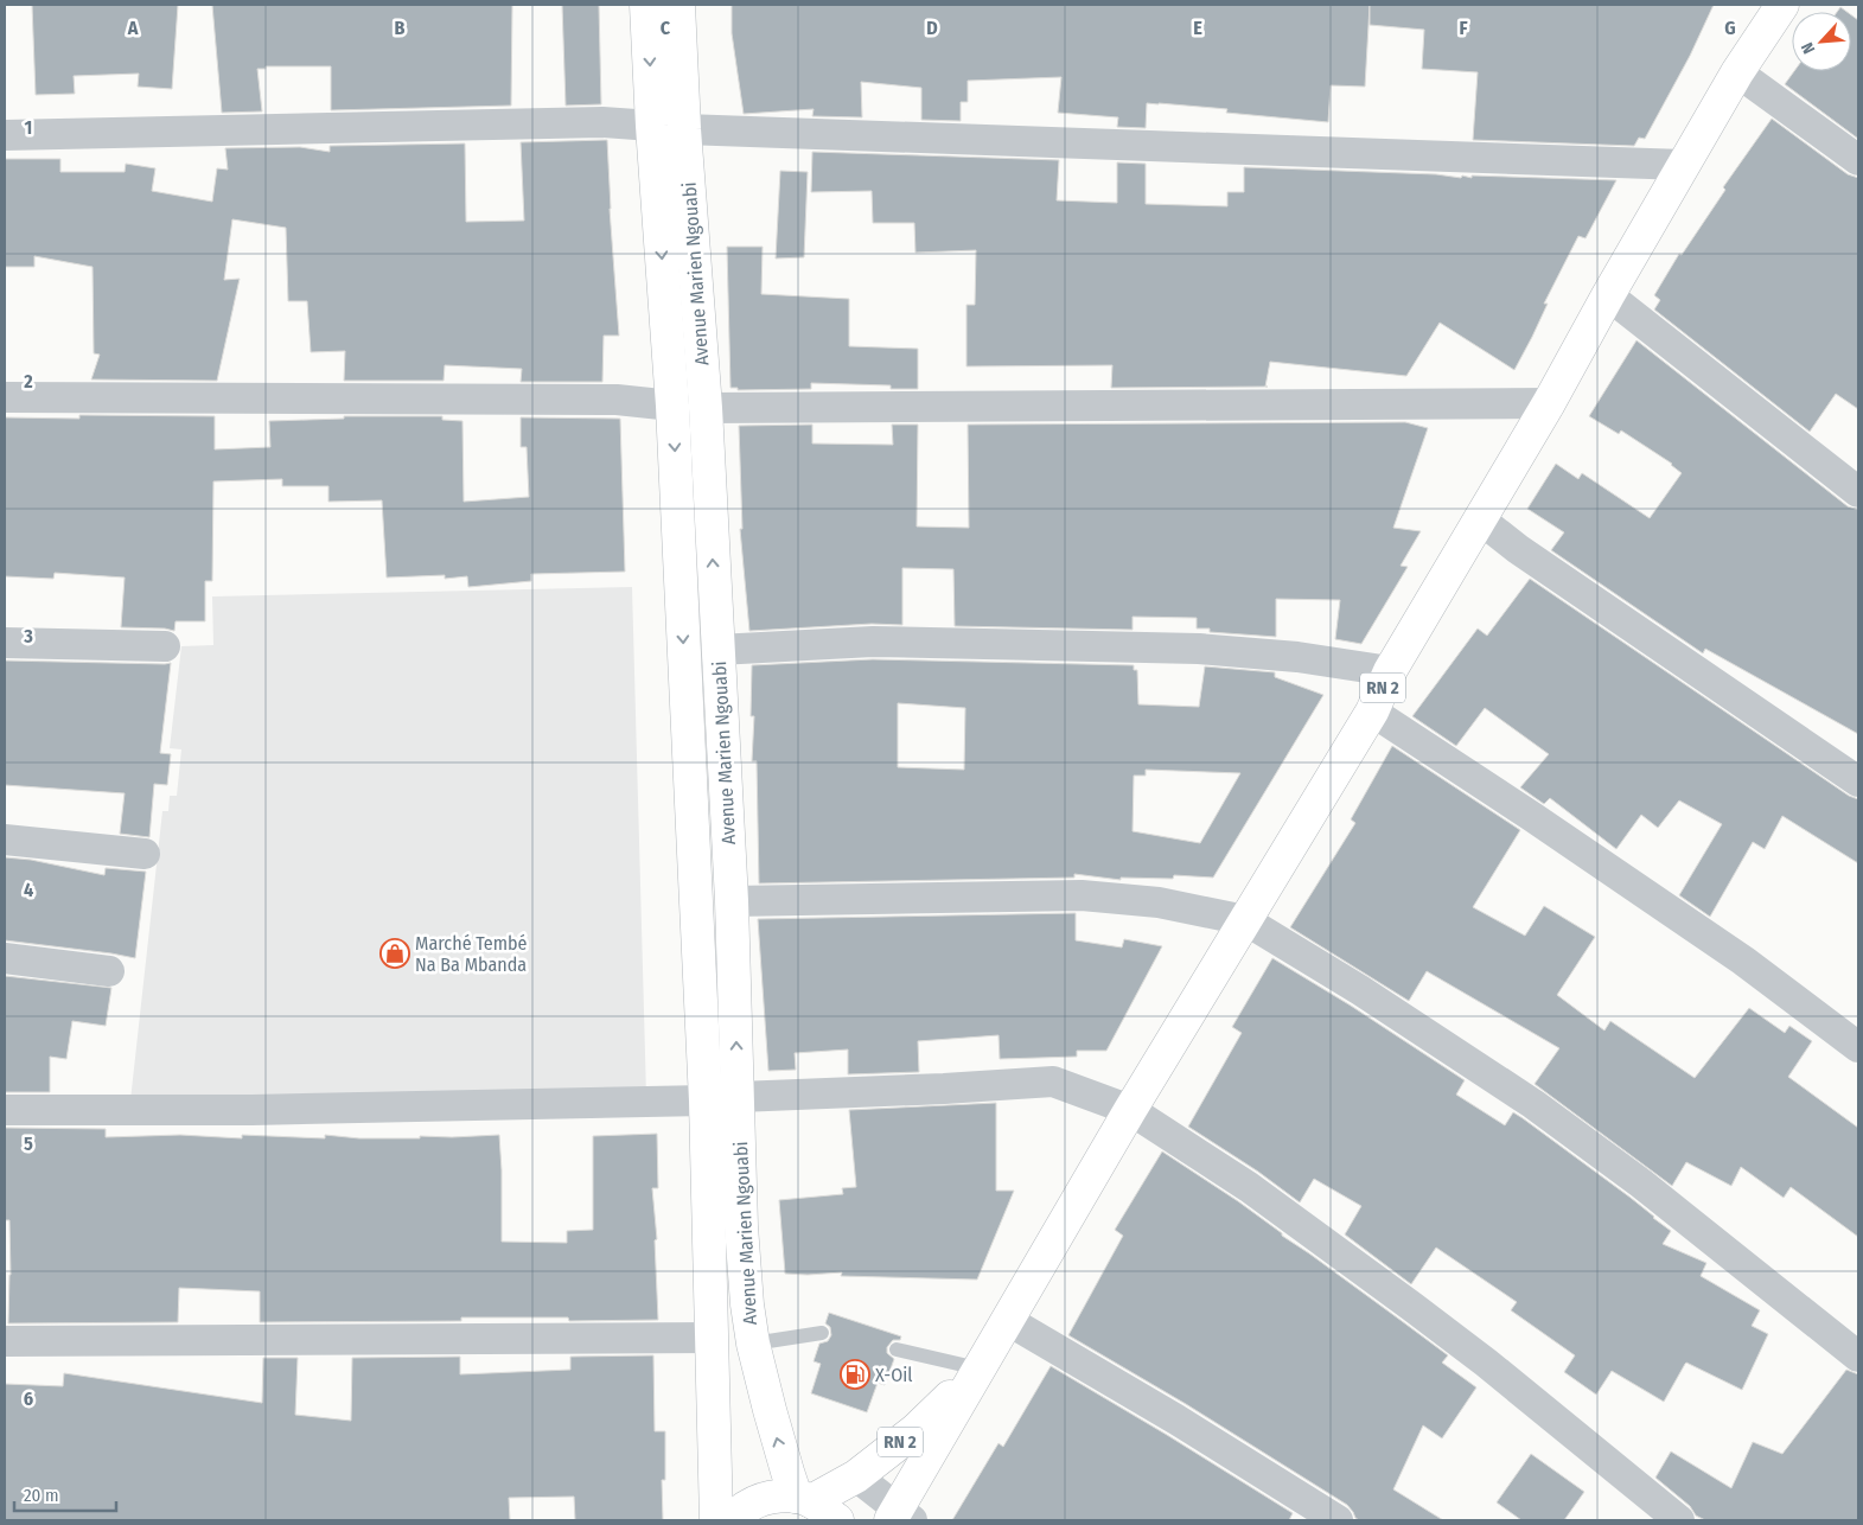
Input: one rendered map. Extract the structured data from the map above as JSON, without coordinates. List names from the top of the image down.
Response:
{
  "streets": {
    "main road": ["Avenue Marien Ngouabi", "RN 2"]
  },
  "crossings": [
    ["Avenue Marien Ngouabi", "RN 2"]
  ],
  "places": {
    "shop": ["Marché Tembé Na Ba Mbanda"],
    "fuel station": ["X-Oil"]
  },
  "scale_bar": "20 m",
  "north": "bottom left",
  "grid": {
    "columns": [
      "A",
      "B",
      "C",
      "D",
      "E",
      "F",
      "G"
    ],
    "rows": [
      "1",
      "2",
      "3",
      "4",
      "5",
      "6"
    ]
  }
}
